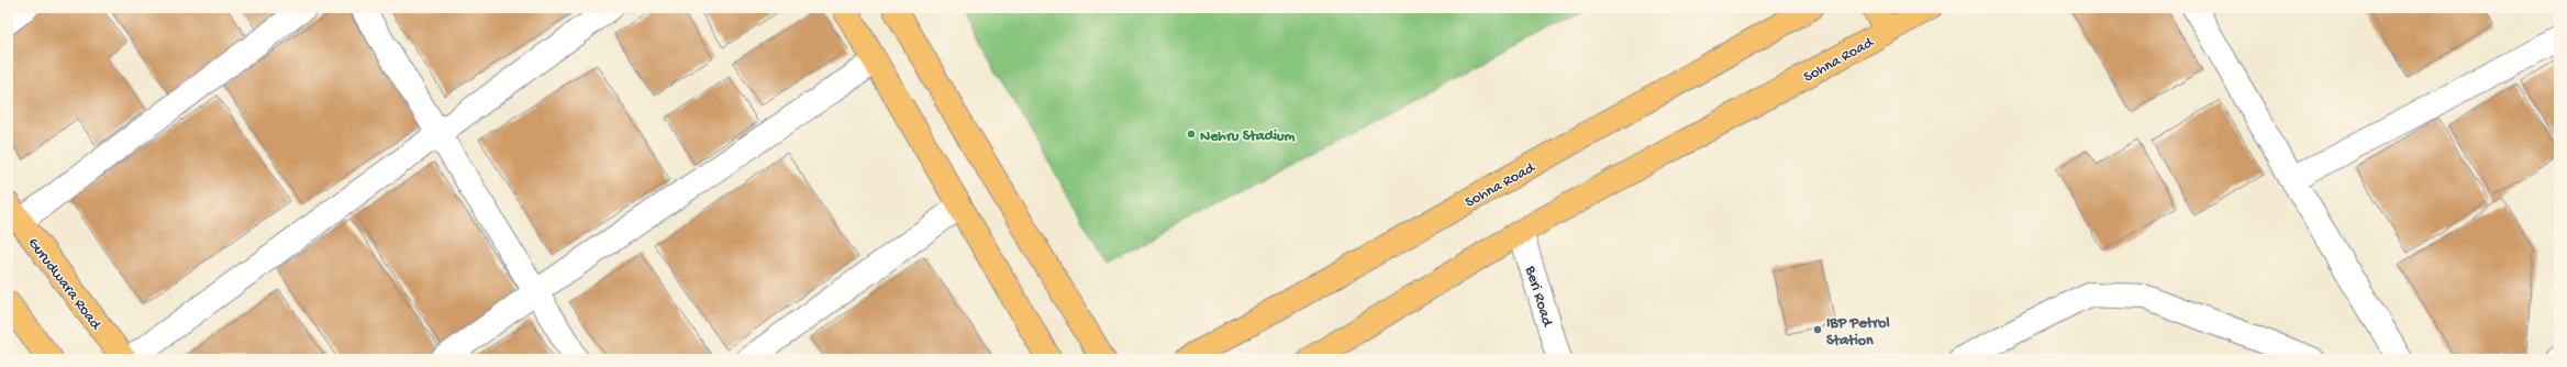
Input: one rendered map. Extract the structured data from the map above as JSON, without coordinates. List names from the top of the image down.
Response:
{
  "streets": {
    "main road": ["Sohna Road", "Gurudwara Road"],
    "street": ["Beri Road"]
  },
  "crossings": [
    ["Sohna Road", "Beri Road"]
  ],
  "places": ["Nehru Stadium", "IBP Petrol Station"]
}
